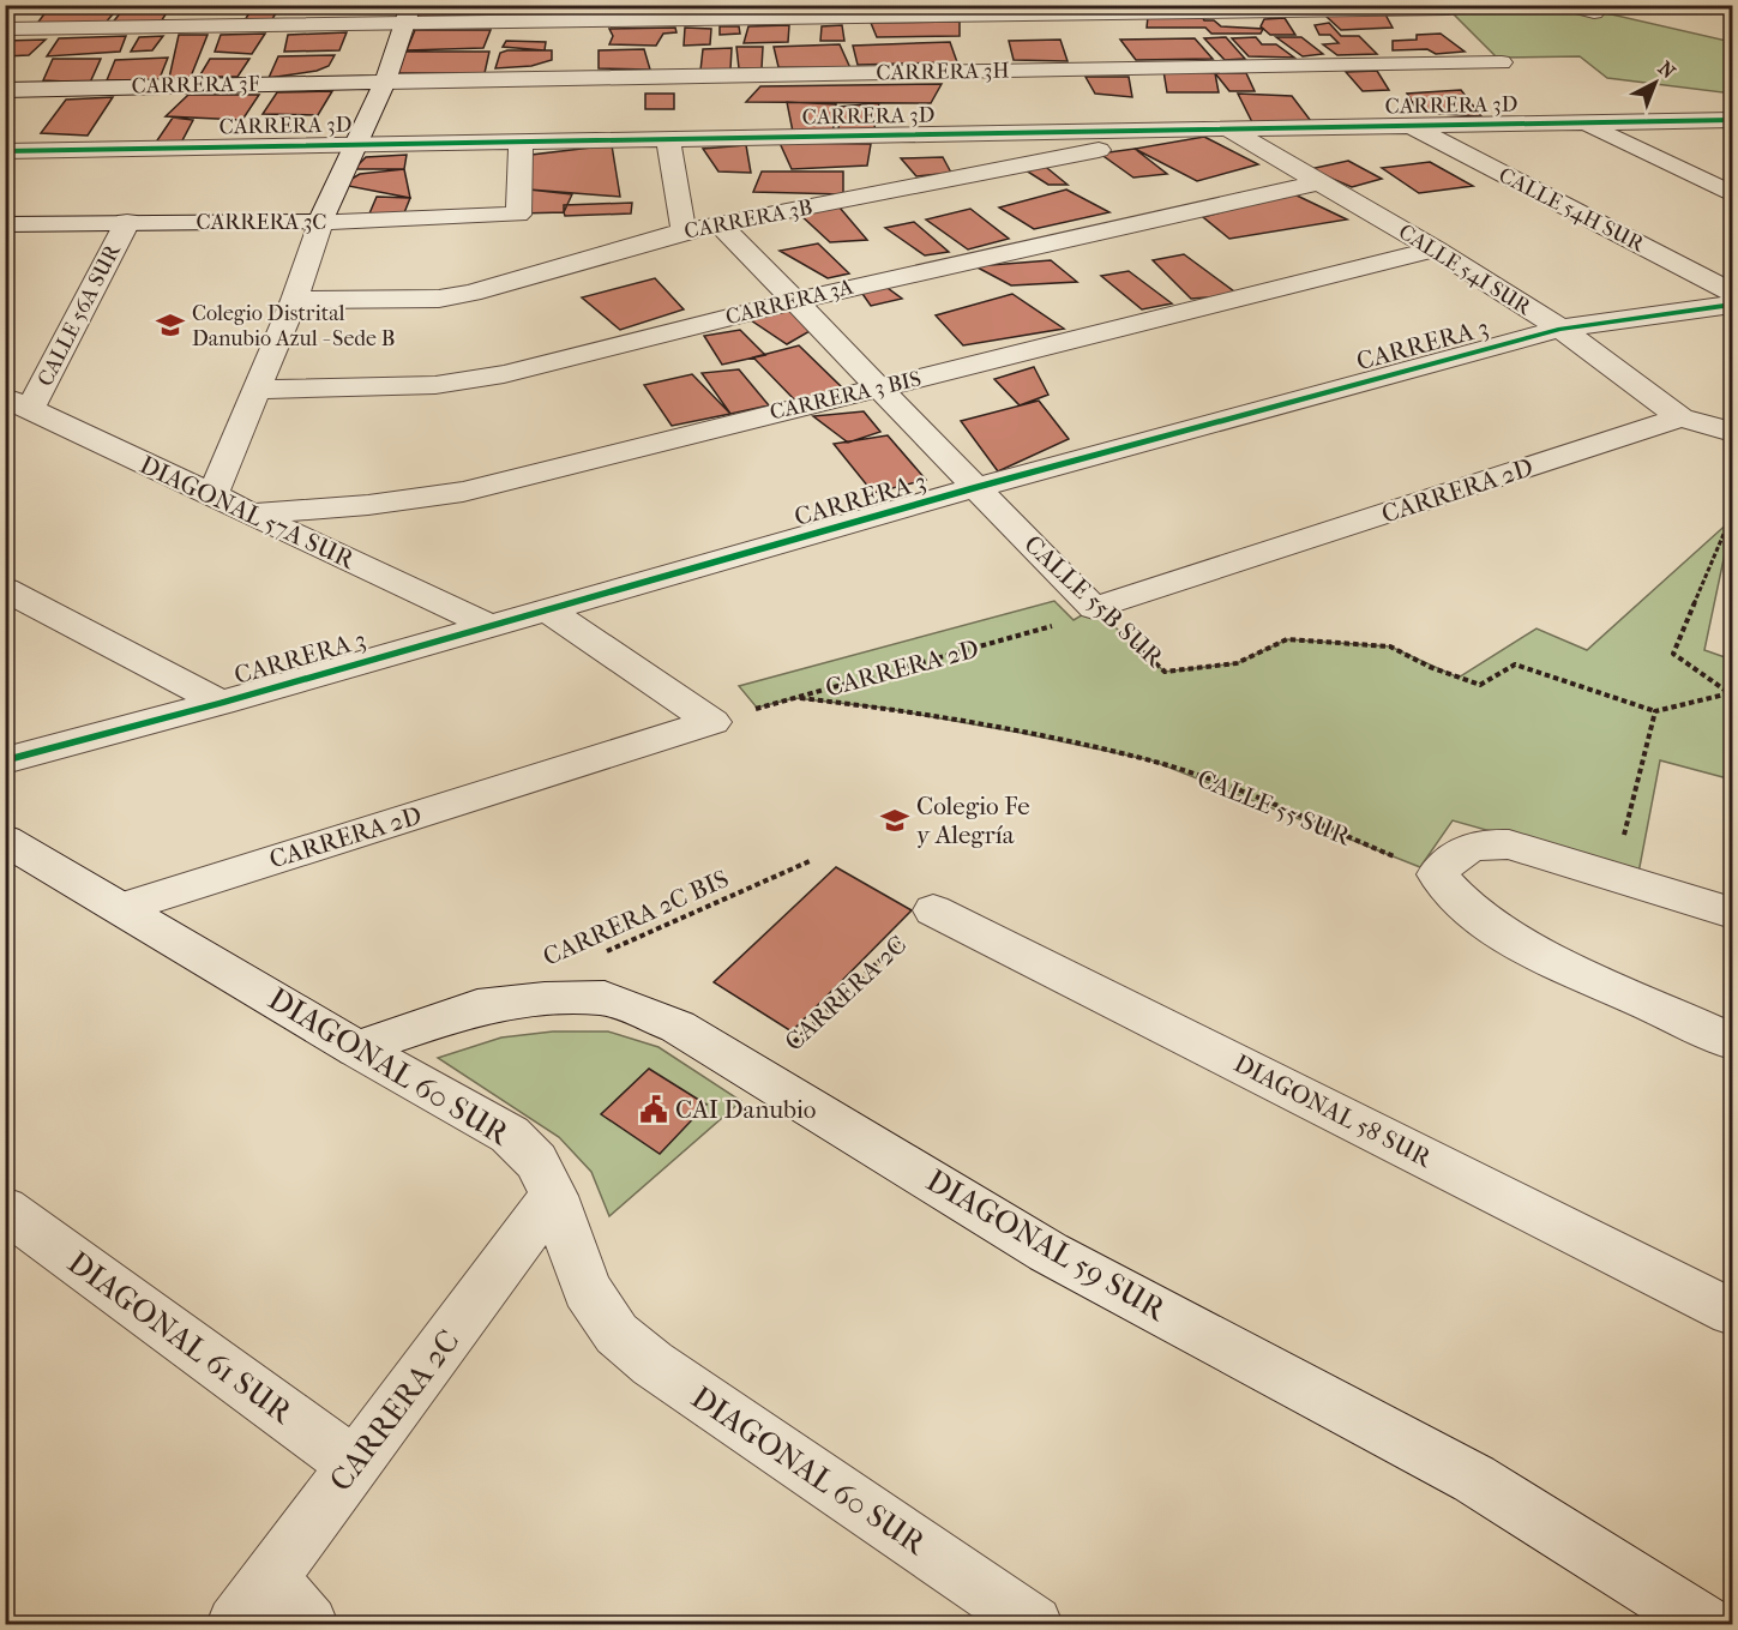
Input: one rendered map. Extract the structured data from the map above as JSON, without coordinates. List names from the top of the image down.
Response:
{
  "streets": {
    "street": [
      "CARRERA 3H",
      "CARRERA 3F",
      "CARRERA 3D",
      "CALLE 54H SUR",
      "CARRERA 3B",
      "CARRERA 3C",
      "CALLE 54I SUR",
      "CARRERA 3A",
      "CALLE 56A SUR",
      "CARRERA 3",
      "CARRERA 3 BIS",
      "CARRERA 2D",
      "DIAGONAL 57A SUR",
      "CALLE 55B SUR",
      "CARRERA 2C",
      "DIAGONAL 60 SUR",
      "DIAGONAL 58 SUR",
      "DIAGONAL 59 SUR",
      "DIAGONAL 61 SUR"
    ],
    "path": ["CALLE 55 SUR", "CARRERA 2C BIS"]
  },
  "crossings": [
    ["CARRERA 3H", "CARRERA 3F"],
    ["CARRERA 3D", "CALLE 54H SUR"],
    ["CARRERA 3D", "CARRERA 3B"],
    ["CARRERA 3D", "CARRERA 3C"],
    ["CARRERA 3D", "CALLE 54I SUR"],
    ["CARRERA 3B", "CALLE 54I SUR"],
    ["CARRERA 3B", "CALLE 55B SUR"],
    ["CARRERA 3C", "CALLE 56A SUR"],
    ["CALLE 54I SUR", "CARRERA 3A"],
    ["CALLE 54I SUR", "CARRERA 3"],
    ["CALLE 54I SUR", "CARRERA 3 BIS"],
    ["CALLE 54I SUR", "CARRERA 2D"],
    ["CARRERA 3A", "CALLE 55B SUR"],
    ["CALLE 56A SUR", "DIAGONAL 57A SUR"],
    ["CARRERA 3", "DIAGONAL 57A SUR"],
    ["CARRERA 3", "CALLE 55B SUR"],
    ["CARRERA 3 BIS", "DIAGONAL 57A SUR"],
    ["CARRERA 3 BIS", "CALLE 55B SUR"],
    ["CARRERA 2D", "CALLE 55B SUR"],
    ["CARRERA 2D", "CALLE 55 SUR"],
    ["CARRERA 2D", "DIAGONAL 60 SUR"],
    ["CARRERA 2C", "DIAGONAL 60 SUR"],
    ["CARRERA 2C", "DIAGONAL 58 SUR"],
    ["CARRERA 2C", "DIAGONAL 59 SUR"],
    ["CARRERA 2C", "DIAGONAL 61 SUR"],
    ["DIAGONAL 60 SUR", "DIAGONAL 59 SUR"]
  ],
  "places": {
    "school or university": ["Colegio Distrital Danubio Azul - Sede B", "Colegio Fe y Alegría"],
    "public building": ["CAI Danubio"]
  },
  "north": "top right"
}
